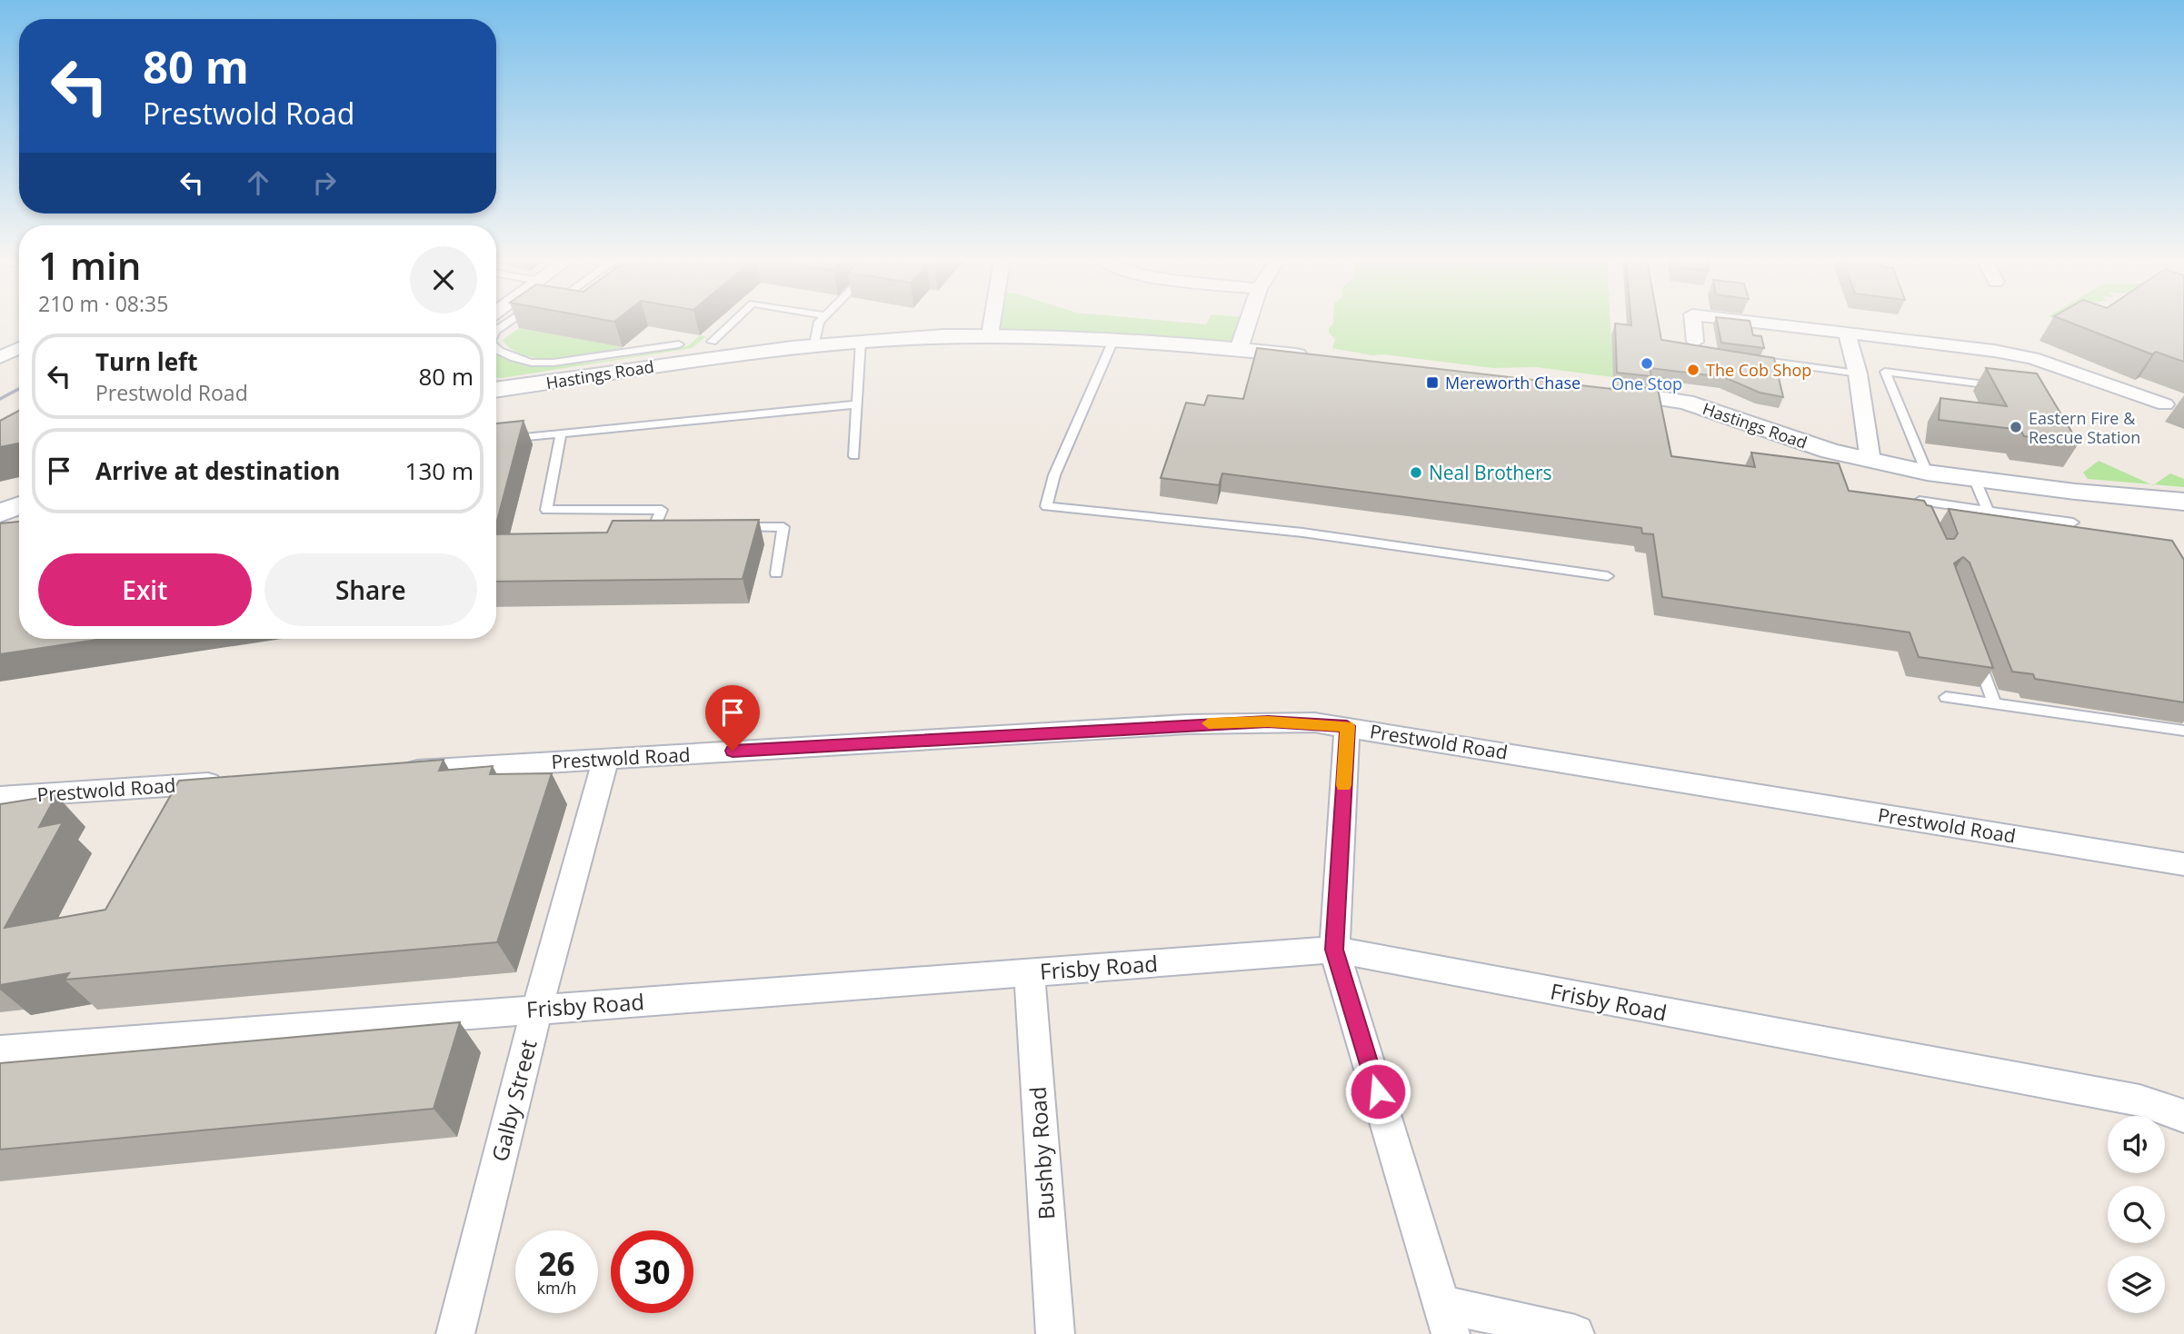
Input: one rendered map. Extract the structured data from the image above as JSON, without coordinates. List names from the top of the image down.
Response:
{
  "streets": {
    "street": [
      "Hastings Road",
      "Prestwold Road",
      "Frisby Road",
      "Galby Street",
      "Bushby Road"
    ]
  },
  "crossings": [
    ["Prestwold Road", "Galby Street"],
    ["Frisby Road", "Galby Street"],
    ["Frisby Road", "Bushby Road"]
  ],
  "places": {
    "other": [
      "One Stop",
      "The Cob Shop",
      "Eastern Fire & Rescue Station",
      "Neal Brothers"
    ],
    "transit": ["Mereworth Chase"]
  },
  "page": {
    "turn": ["80 m", "Prestwold Road"],
    "heading": ["1 min", "210 m · 08:35"],
    "list": [
      {
        "name": "Turn left",
        "note": "Prestwold Road",
        "value": "80 m"
      },
      {
        "name": "Arrive at destination",
        "value": "130 m"
      }
    ],
    "buttons": ["Exit", "Share"],
    "speed": "26 km/h",
    "limit": "30"
  }
}
